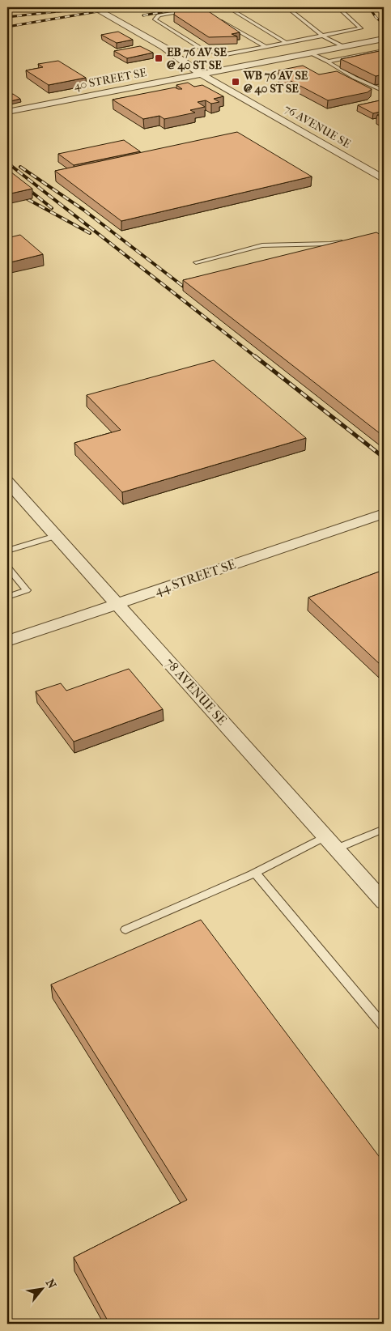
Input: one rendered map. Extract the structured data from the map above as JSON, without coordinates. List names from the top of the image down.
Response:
{
  "streets": {
    "street": [
      "40 STREET SE",
      "76 AVENUE SE",
      "44 STREET SE",
      "78 AVENUE SE"
    ]
  },
  "crossings": [
    ["40 STREET SE", "76 AVENUE SE"],
    ["44 STREET SE", "78 AVENUE SE"]
  ],
  "places": {
    "transit": ["EB 76 AV SE @ 40 ST SE", "WB 76 AV SE @ 40 ST SE"]
  },
  "north": "top right"
}
